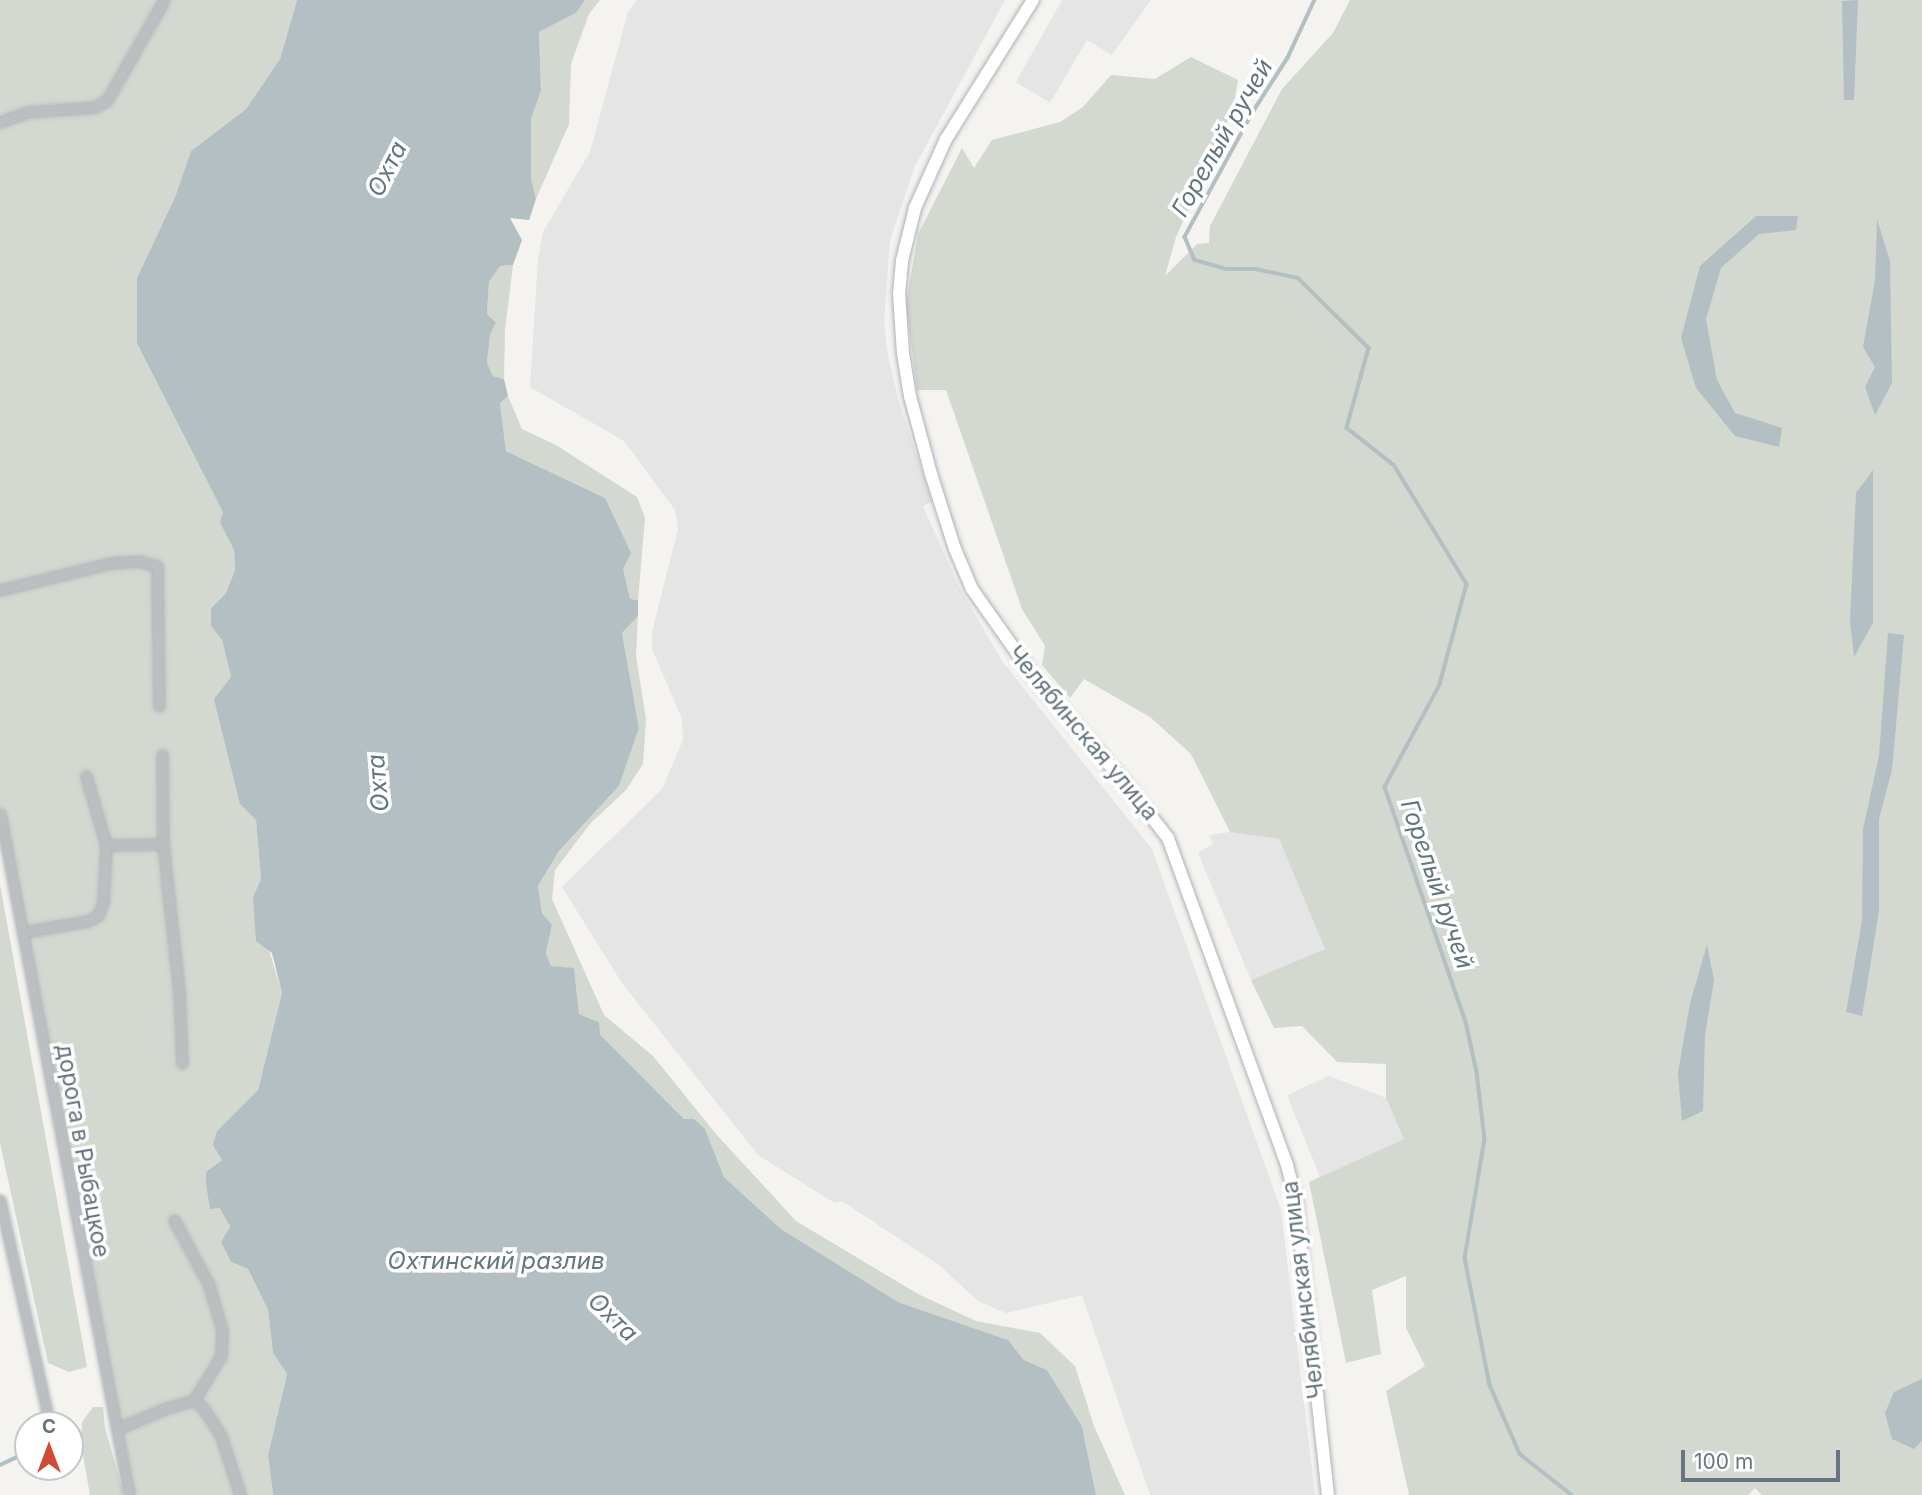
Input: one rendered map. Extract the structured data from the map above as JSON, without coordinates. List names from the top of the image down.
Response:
{
  "streets": {
    "street": ["Челябинская улица", "дорога в Рыбацкое"]
  },
  "water": ["Горелый ручей", "Охта", "Охтинский разлив"],
  "scale_bar": "100 m",
  "north": "top"
}
